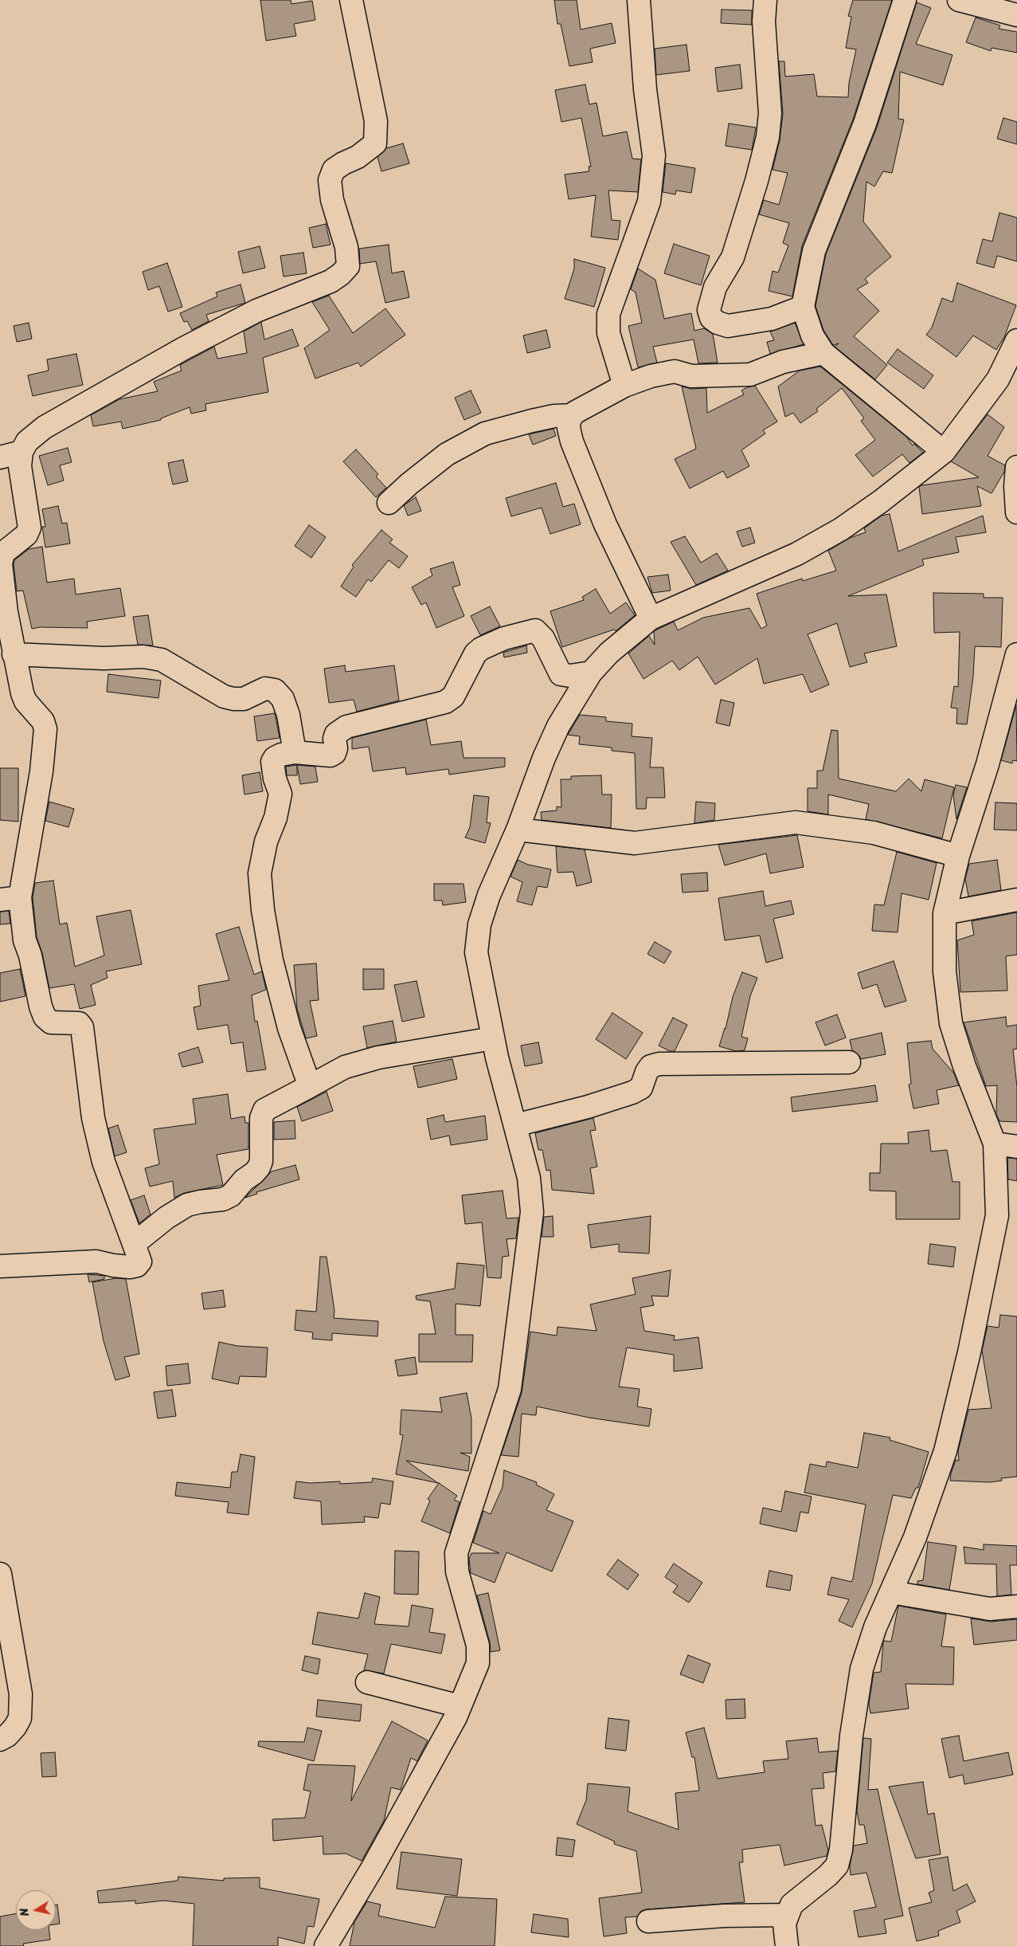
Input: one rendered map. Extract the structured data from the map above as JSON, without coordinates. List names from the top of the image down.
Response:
{
  "north": "left"
}
